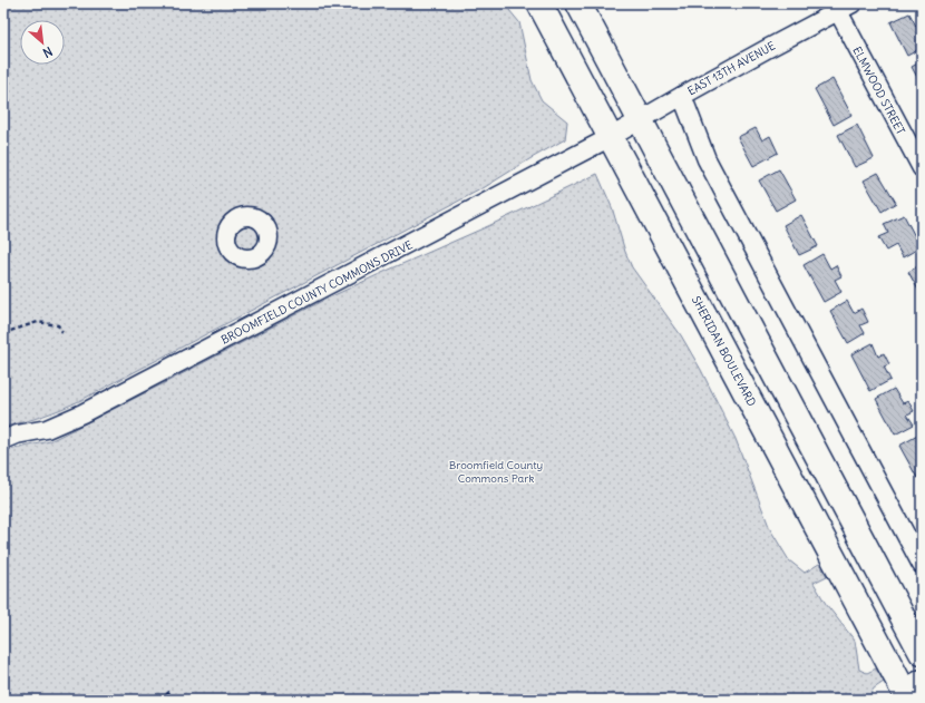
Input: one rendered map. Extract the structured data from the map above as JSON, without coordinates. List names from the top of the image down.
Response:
{
  "streets": {
    "main road": ["SHERIDAN BOULEVARD"],
    "street": ["EAST 13TH AVENUE", "ELMWOOD STREET", "BROOMFIELD COUNTY COMMONS DRIVE"]
  },
  "crossings": [
    ["EAST 13TH AVENUE", "ELMWOOD STREET"],
    ["EAST 13TH AVENUE", "BROOMFIELD COUNTY COMMONS DRIVE"],
    ["EAST 13TH AVENUE", "SHERIDAN BOULEVARD"],
    ["BROOMFIELD COUNTY COMMONS DRIVE", "SHERIDAN BOULEVARD"]
  ],
  "parks": ["Broomfield County Commons Park"],
  "north": "bottom right"
}
